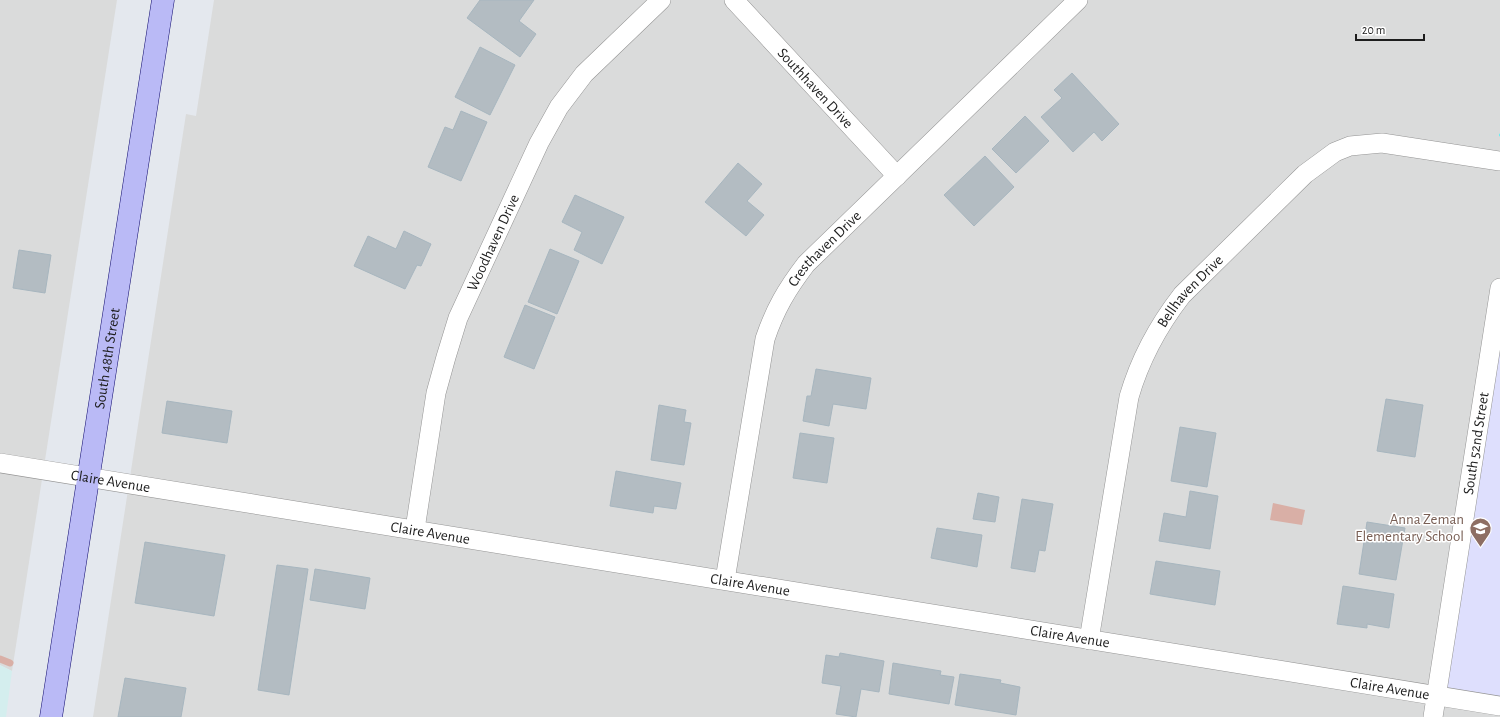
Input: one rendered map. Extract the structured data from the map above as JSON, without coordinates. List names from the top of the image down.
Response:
{
  "streets": {
    "main road": ["South 48th Street"],
    "street": [
      "Southhaven Drive",
      "Woodhaven Drive",
      "Cresthaven Drive",
      "Bellhaven Drive",
      "South 52nd Street",
      "Claire Avenue"
    ]
  },
  "crossings": [
    ["Southhaven Drive", "Cresthaven Drive"],
    ["Woodhaven Drive", "Claire Avenue"],
    ["Cresthaven Drive", "Claire Avenue"],
    ["Bellhaven Drive", "Claire Avenue"],
    ["South 48th Street", "Claire Avenue"],
    ["South 52nd Street", "Claire Avenue"]
  ],
  "places": {
    "school or university": ["Anna Zeman Elementary School"]
  },
  "scale_bar": "20 m"
}
